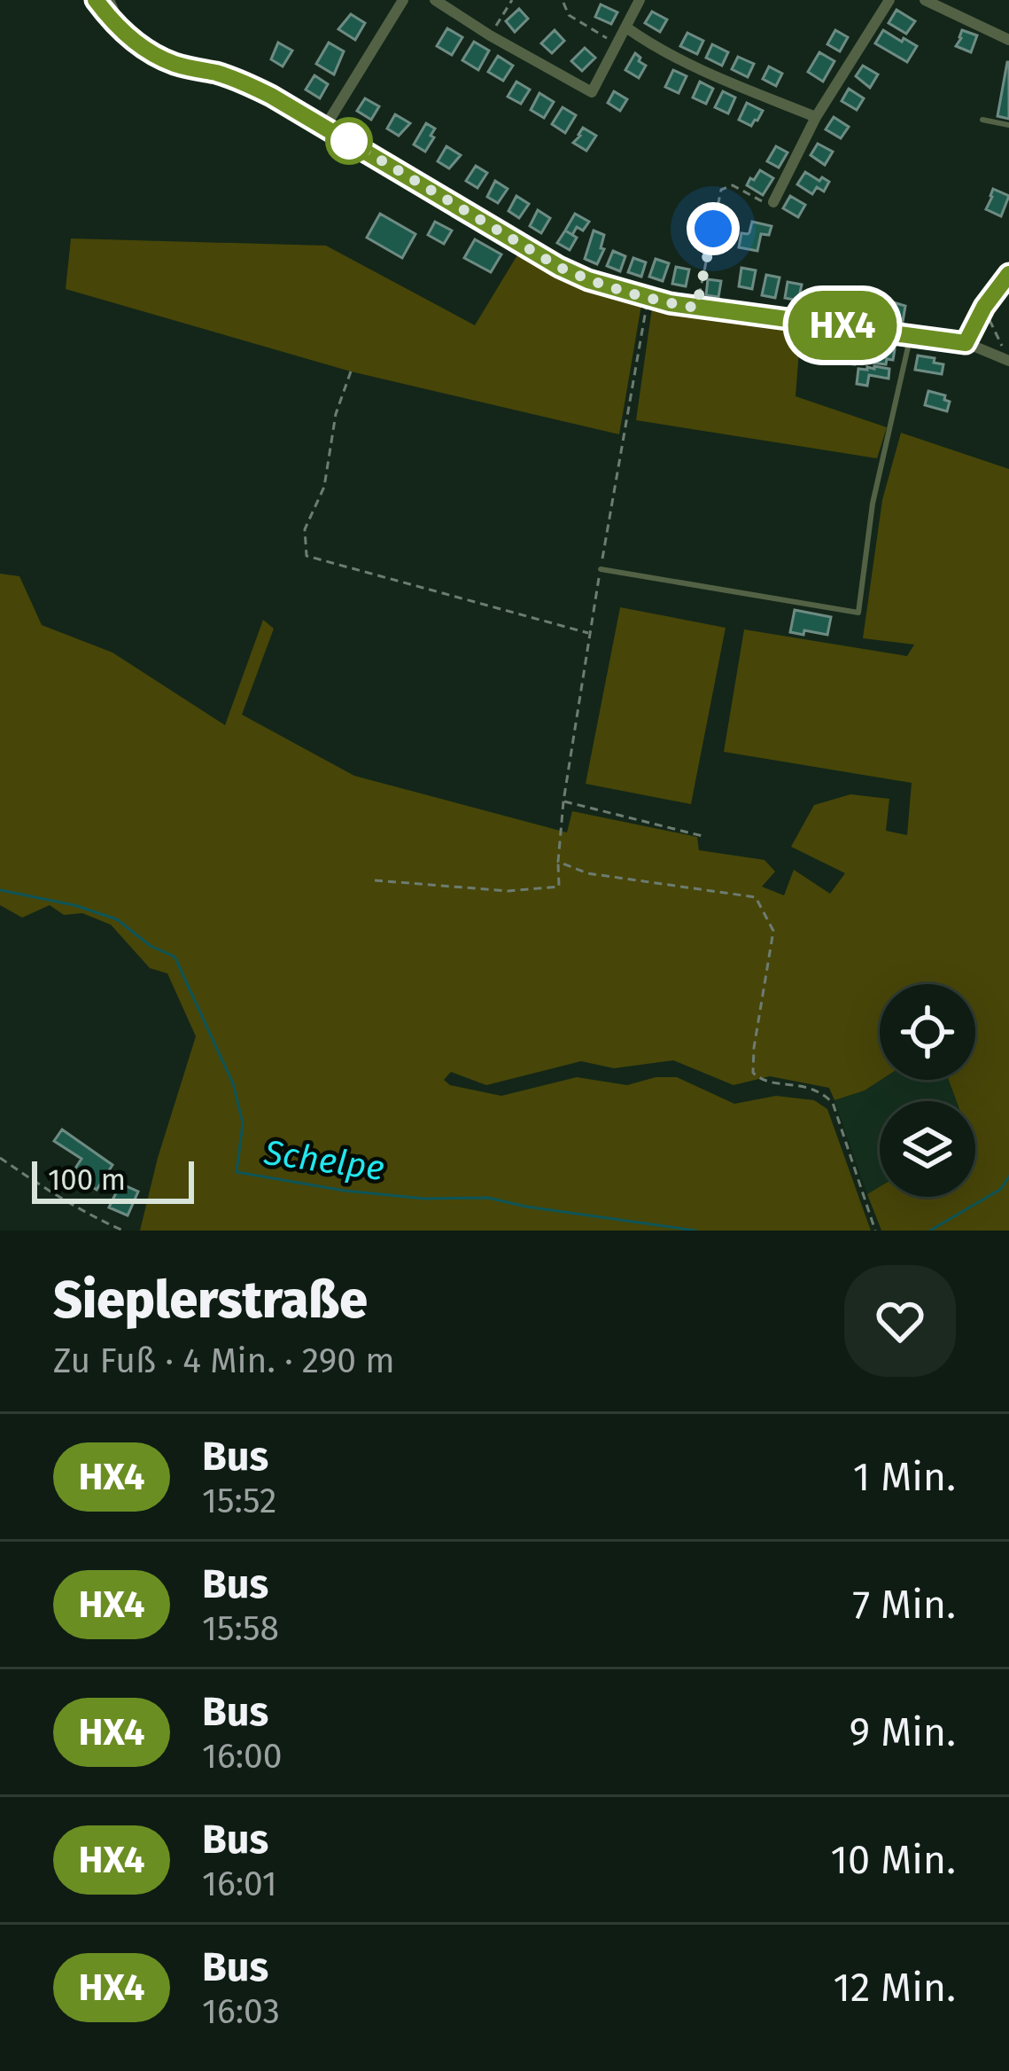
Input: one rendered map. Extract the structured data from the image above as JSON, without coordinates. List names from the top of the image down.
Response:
{
  "water": ["Schelpe"],
  "lines": ["bus line HX4"],
  "scale_bar": "100 m",
  "page": {
    "on_map": "HX4",
    "scale": "100 m",
    "heading": ["Sieplerstraße", "Zu Fuß · 4 Min. · 290 m"],
    "list": [
      {
        "mark": "HX4",
        "name": "Bus",
        "note": "15:52",
        "value": "1 Min."
      },
      {
        "mark": "HX4",
        "name": "Bus",
        "note": "15:58",
        "value": "7 Min."
      },
      {
        "mark": "HX4",
        "name": "Bus",
        "note": "16:00",
        "value": "9 Min."
      },
      {
        "mark": "HX4",
        "name": "Bus",
        "note": "16:01",
        "value": "10 Min."
      },
      {
        "mark": "HX4",
        "name": "Bus",
        "note": "16:03",
        "value": "12 Min."
      }
    ]
  }
}
